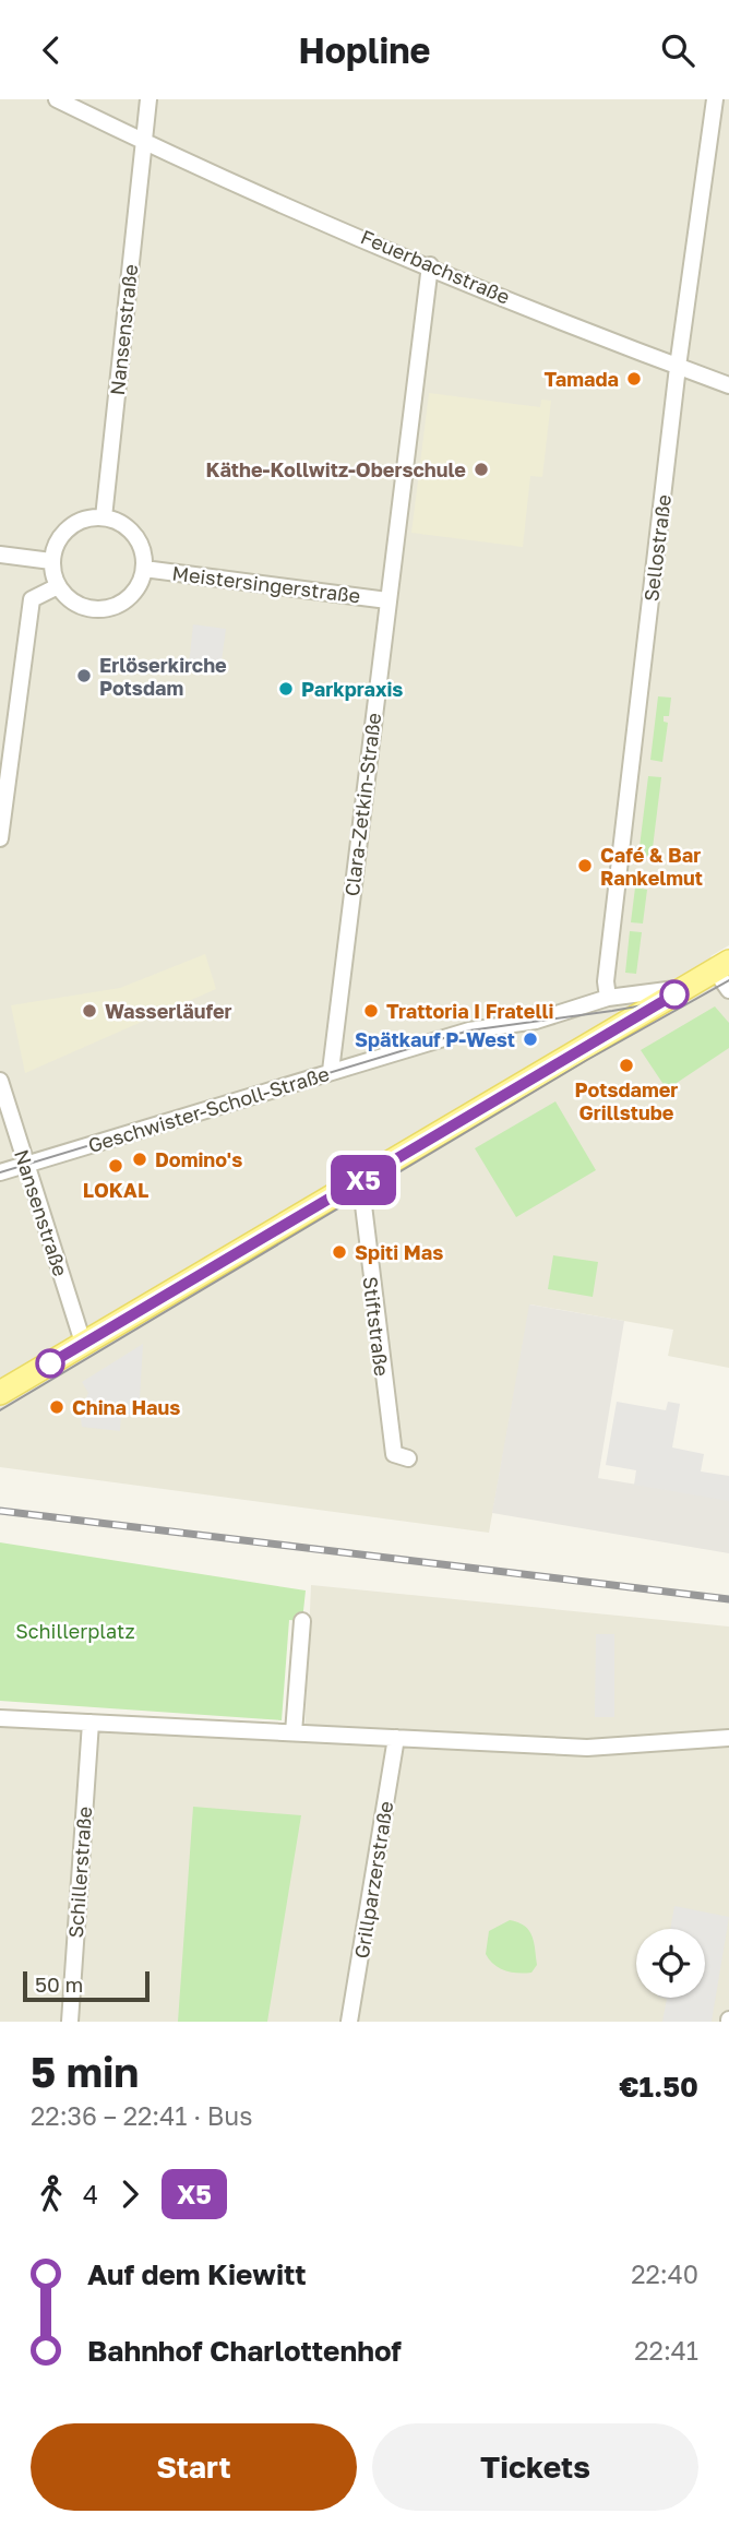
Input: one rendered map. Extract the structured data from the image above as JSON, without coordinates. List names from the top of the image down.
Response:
{
  "streets": {
    "street": [
      "Feuerbachstraße",
      "Nansenstraße",
      "Sellostraße",
      "Meistersingerstraße",
      "Clara-Zetkin-Straße",
      "Geschwister-Scholl-Straße",
      "Stiftstraße",
      "Schillerstraße",
      "Grillparzerstraße"
    ]
  },
  "crossings": [
    ["Feuerbachstraße", "Nansenstraße"],
    ["Feuerbachstraße", "Sellostraße"],
    ["Feuerbachstraße", "Clara-Zetkin-Straße"],
    ["Nansenstraße", "Meistersingerstraße"],
    ["Nansenstraße", "Geschwister-Scholl-Straße"],
    ["Sellostraße", "Geschwister-Scholl-Straße"],
    ["Meistersingerstraße", "Clara-Zetkin-Straße"],
    ["Clara-Zetkin-Straße", "Geschwister-Scholl-Straße"]
  ],
  "parks": ["Schillerplatz"],
  "places": [
    "Tamada",
    "Käthe-Kollwitz-Oberschule",
    "Erlöserkirche Potsdam",
    "Parkpraxis",
    "Café & Bar Rankelmut",
    "Wasserläufer",
    "Trattoria I Fratelli",
    "Spätkauf P-West",
    "Potsdamer Grillstube",
    "Domino's",
    "LOKAL",
    "Spiti Mas",
    "China Haus"
  ],
  "lines": ["bus line X5"],
  "scale_bar": "50 m",
  "page": {
    "header": "Hopline",
    "on_map": "X5",
    "scale": "50 m",
    "heading": ["5 min", "22:36 – 22:41 · Bus", "€1.50"],
    "legs": ["4", "X5"],
    "list": [
      {
        "name": "Auf dem Kiewitt",
        "value": "22:40"
      },
      {
        "name": "Bahnhof Charlottenhof",
        "value": "22:41"
      }
    ],
    "buttons": ["Start", "Tickets"]
  }
}
